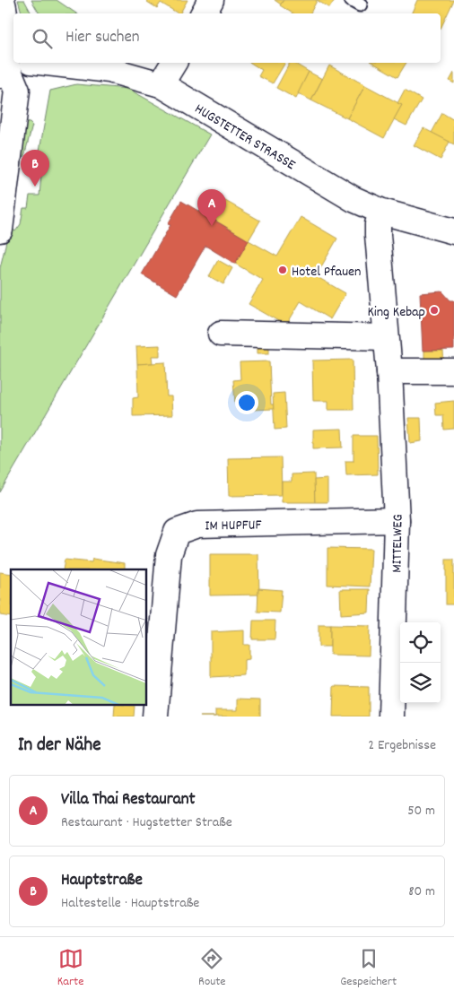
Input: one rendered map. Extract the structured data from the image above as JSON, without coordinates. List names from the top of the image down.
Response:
{
  "streets": {
    "street": ["HUGSTETTER STRASSE", "IM HUPFUF", "MITTELWEG"]
  },
  "crossings": [
    ["HUGSTETTER STRASSE", "MITTELWEG"],
    ["IM HUPFUF", "MITTELWEG"]
  ],
  "places": ["Hotel Pfauen", "King Kebap"],
  "page": {
    "search": "Hier suchen",
    "pins": ["B", "A"],
    "heading": ["In der Nähe", "2 Ergebnisse"],
    "list": [
      {
        "mark": "A",
        "name": "Villa Thai Restaurant",
        "note": "Restaurant · Hugstetter Straße",
        "value": "50 m"
      },
      {
        "mark": "B",
        "name": "Hauptstraße",
        "note": "Haltestelle · Hauptstraße",
        "value": "80 m"
      }
    ],
    "nav": ["Karte", "Route", "Gespeichert"]
  }
}
